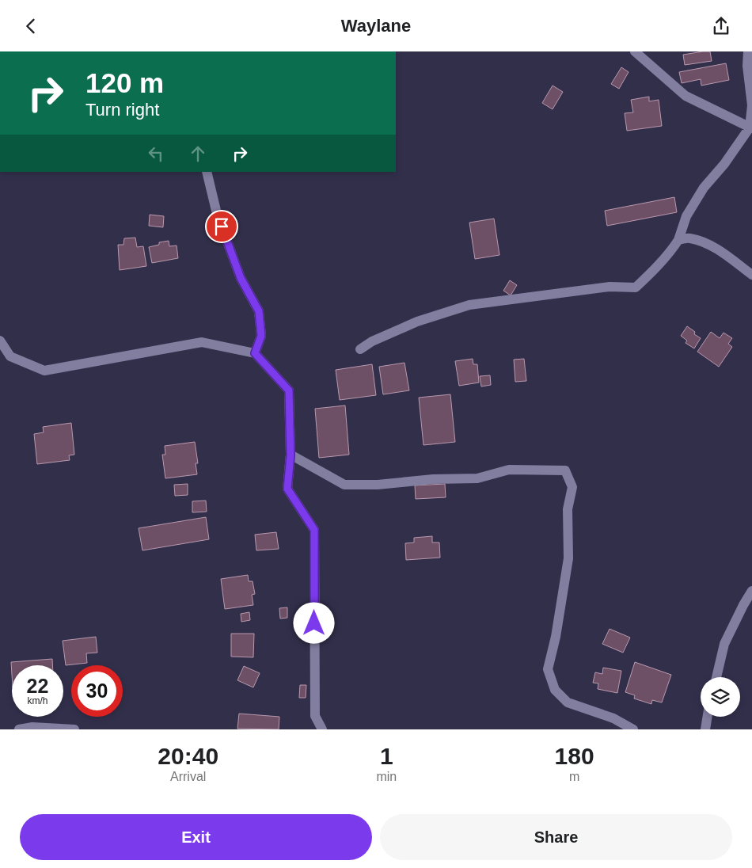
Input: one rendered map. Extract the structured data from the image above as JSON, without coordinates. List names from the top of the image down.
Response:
{
  "page": {
    "header": "Waylane",
    "turn": ["120 m", "Turn right"],
    "speed": "22 km/h",
    "limit": "30",
    "eta": [
      "20:40",
      "Arrival",
      "1",
      "min",
      "180",
      "m"
    ],
    "buttons": ["Exit", "Share"]
  }
}
